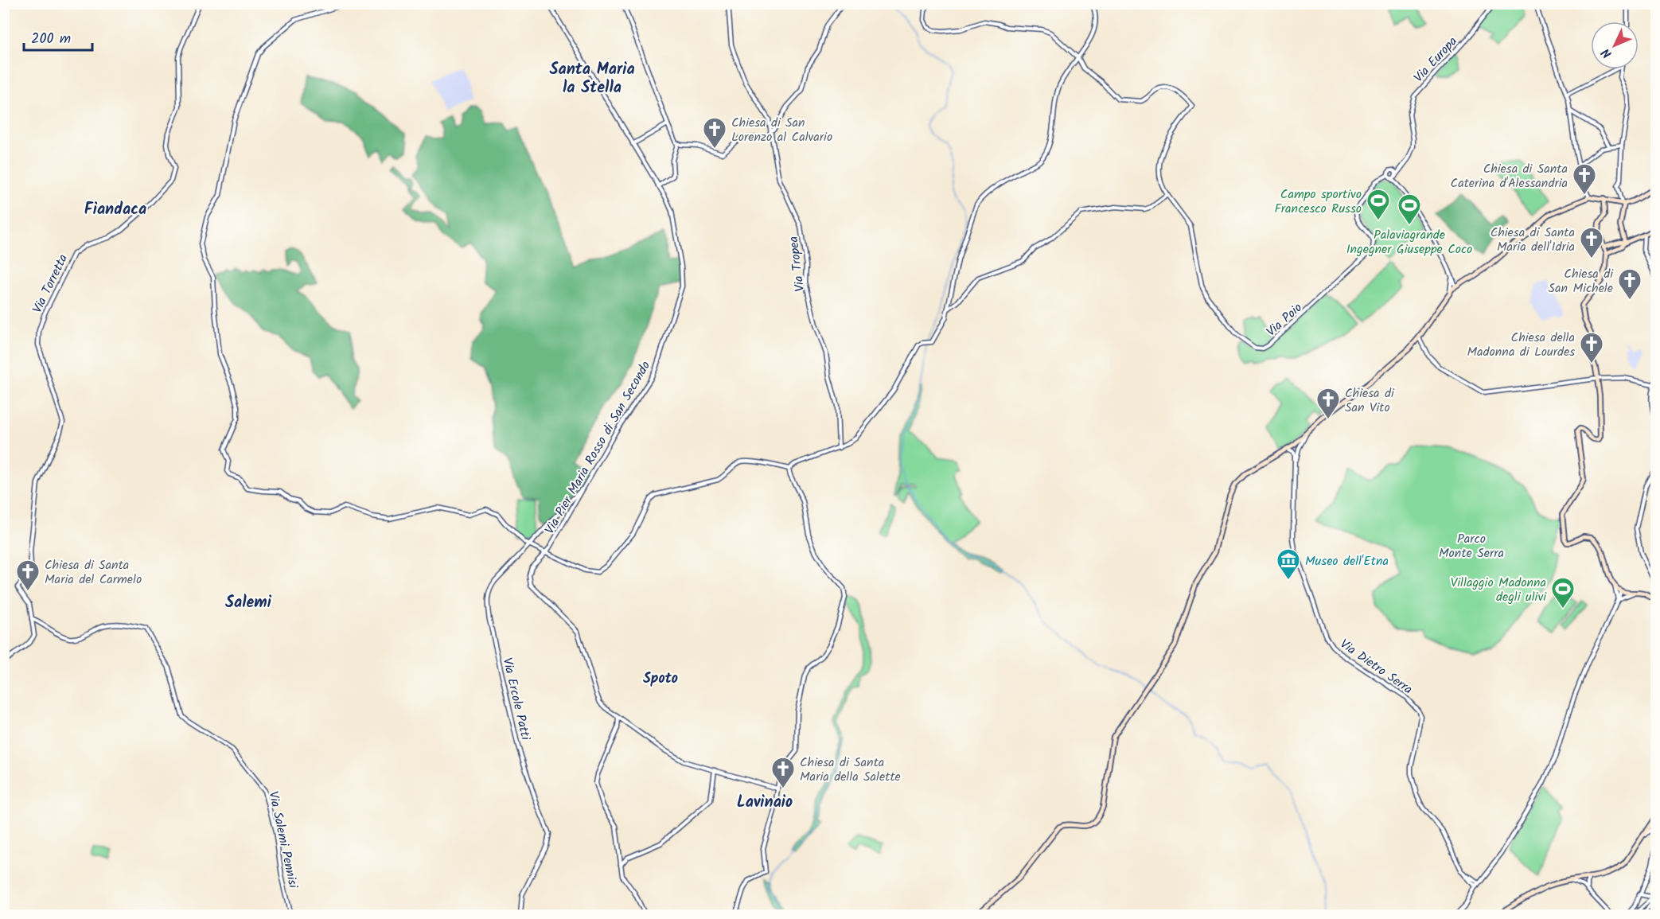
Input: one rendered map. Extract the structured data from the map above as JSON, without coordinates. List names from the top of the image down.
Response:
{
  "streets": {
    "street": [
      "Via Europa",
      "Via Tropea",
      "Via Torretta",
      "Via Poio",
      "Via Pier Maria Rosso di San Secondo",
      "Via Dietro Serra",
      "Via Ercole Patti",
      "Via Salemi Pennisi"
    ]
  },
  "crossings": [
    ["Via Torretta", "Via Salemi Pennisi"],
    ["Via Pier Maria Rosso di San Secondo", "Via Ercole Patti"]
  ],
  "districts": [
    "Santa Maria la Stella",
    "Fiandaca",
    "Salemi",
    "Spoto",
    "Lavinaio"
  ],
  "parks": ["Parco Monte Serra"],
  "places": {
    "church": [
      "Chiesa di San Lorenzo al Calvario",
      "Chiesa di Santa Caterina d'Alessandria",
      "Chiesa di Santa Maria dell'Idria",
      "Chiesa di San Michele",
      "Chiesa della Madonna di Lourdes",
      "Chiesa di San Vito",
      "Chiesa di Santa Maria del Carmelo",
      "Chiesa di Santa Maria della Salette"
    ],
    "sports": ["Campo sportivo Francesco Russo", "Palaviagrande Ingegner Giuseppe Coco", "Villaggio Madonna degli ulivi"],
    "museum": ["Museo dell'Etna"]
  },
  "scale_bar": "200 m",
  "north": "bottom left"
}
